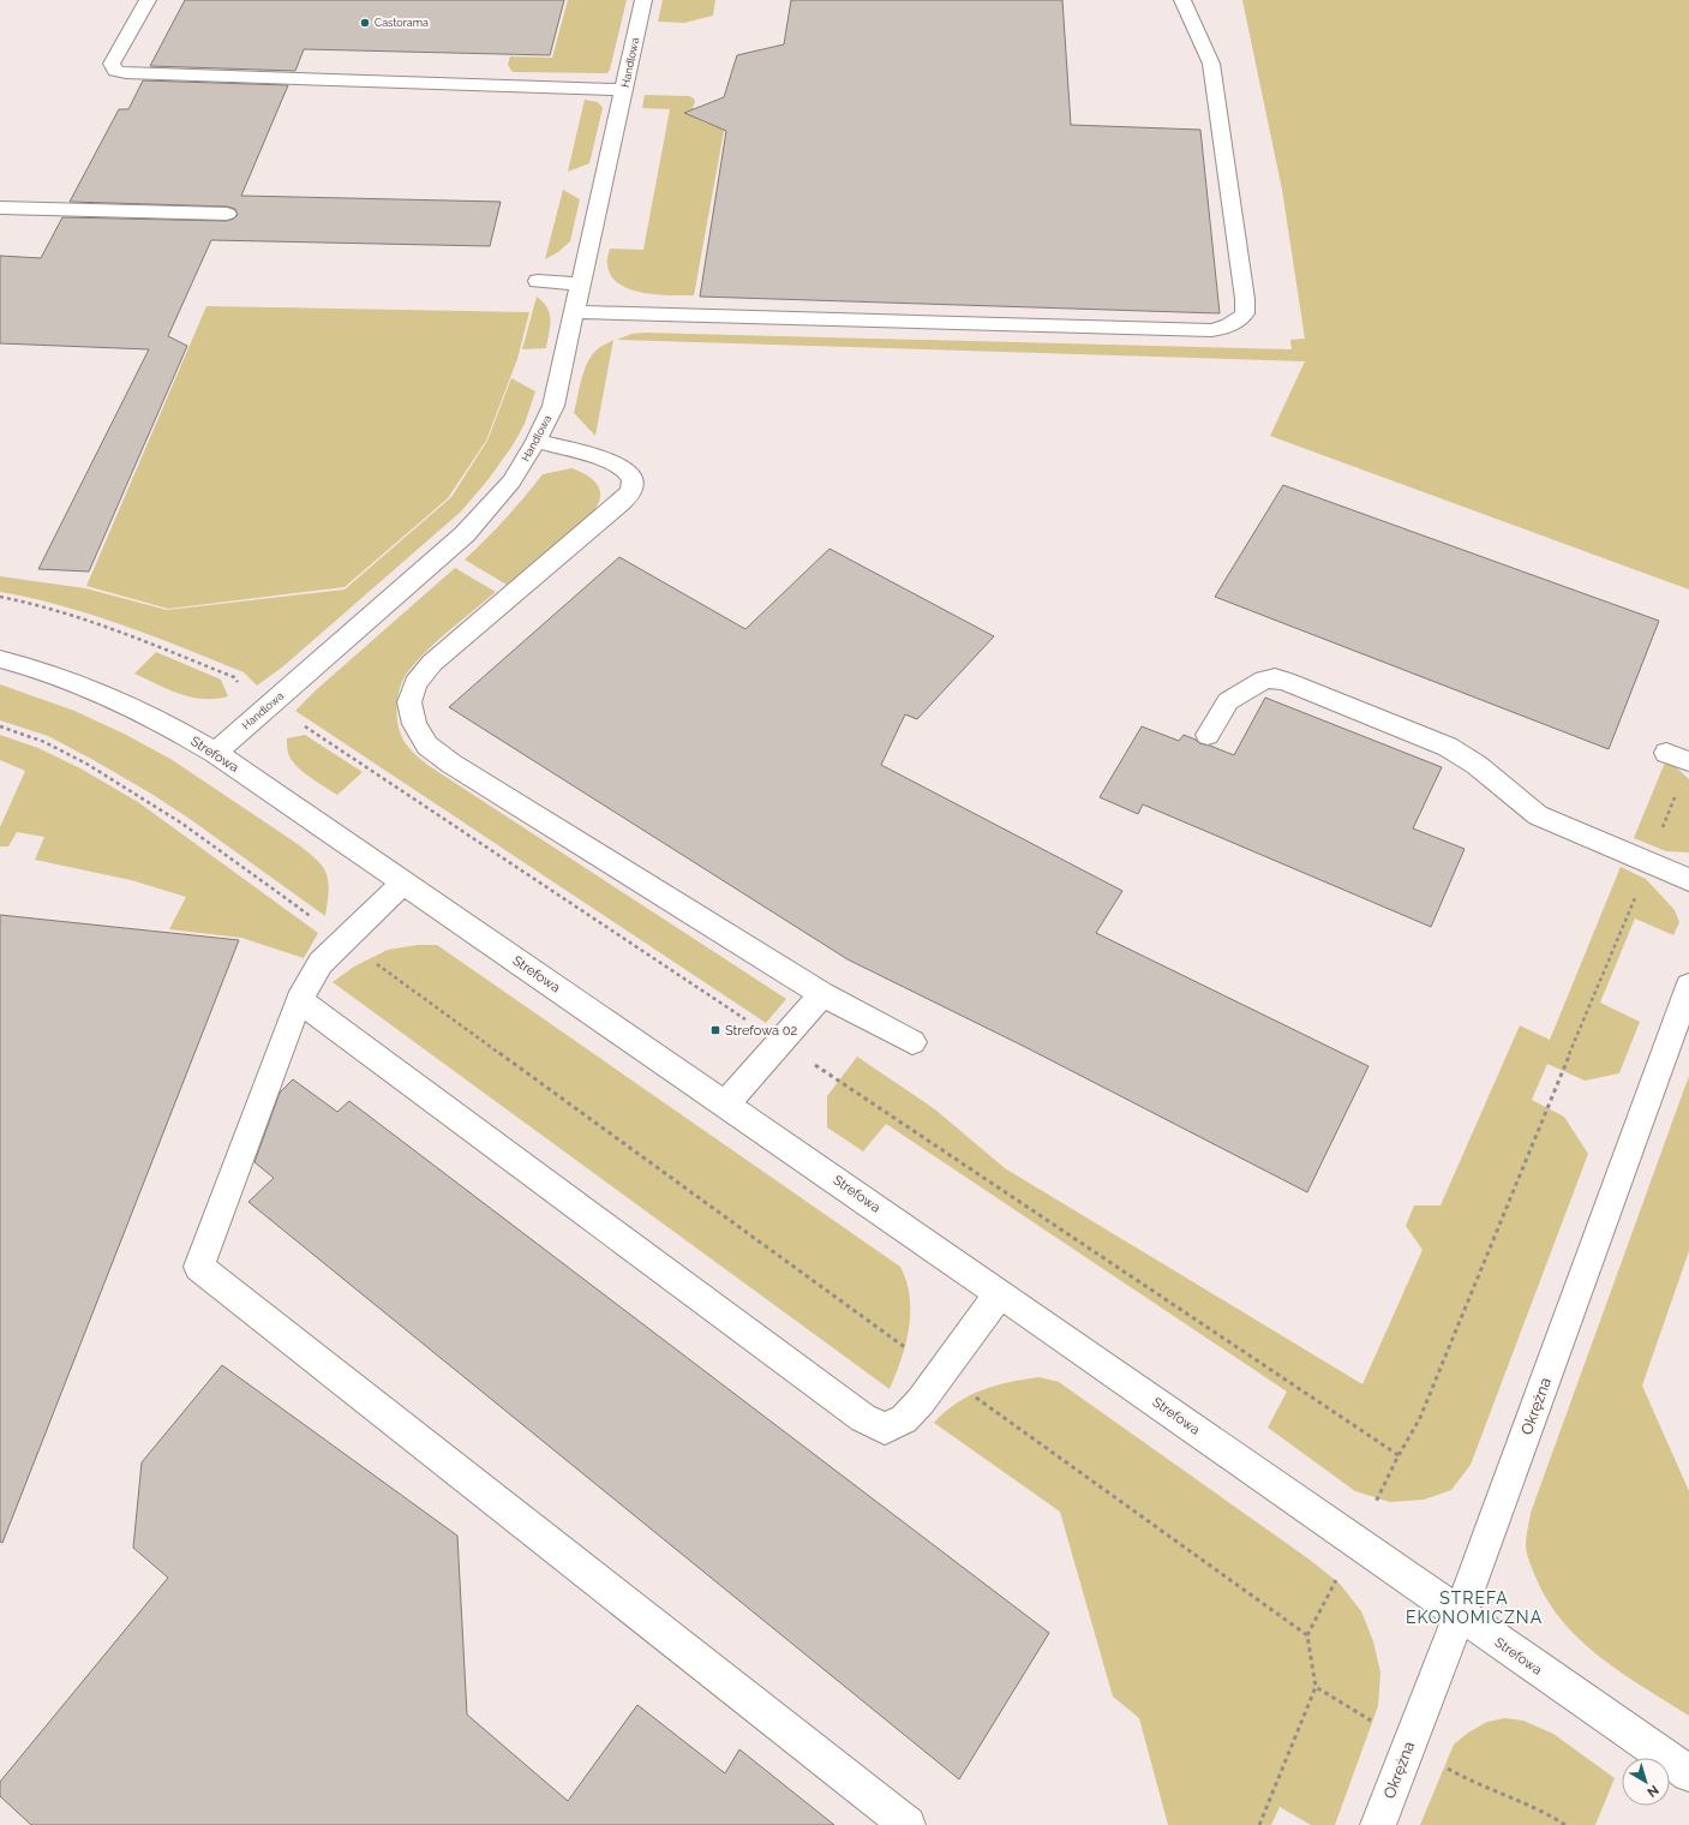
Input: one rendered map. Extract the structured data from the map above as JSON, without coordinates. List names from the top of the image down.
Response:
{
  "streets": {
    "street": ["Handlowa", "Strefowa", "Okrężna"]
  },
  "crossings": [
    ["Handlowa", "Strefowa"],
    ["Strefowa", "Okrężna"]
  ],
  "districts": ["STREFA EKONOMICZNA"],
  "places": {
    "other": ["Castorama"],
    "transit": ["Strefowa 02"]
  },
  "north": "bottom right"
}
